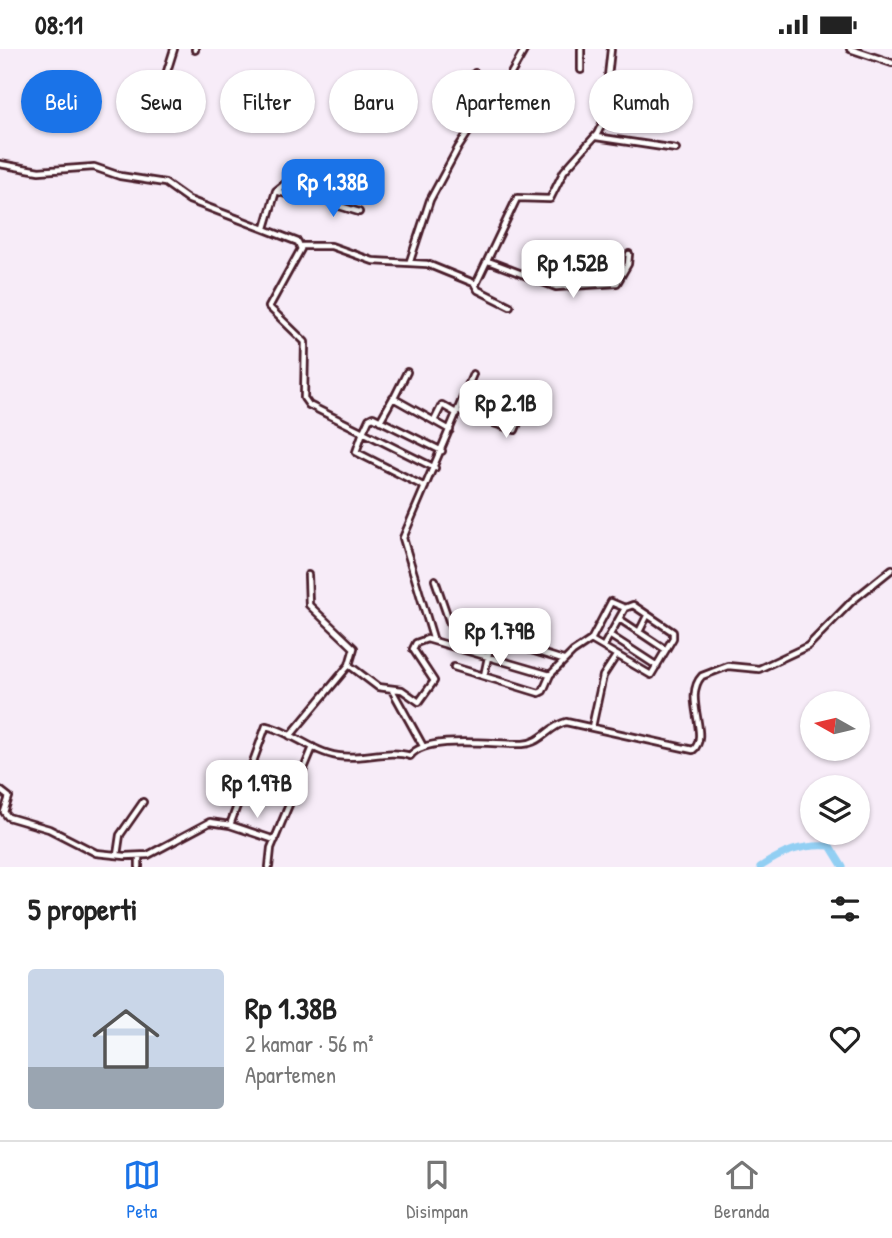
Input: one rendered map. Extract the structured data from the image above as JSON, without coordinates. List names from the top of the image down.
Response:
{
  "north": "left",
  "page": {
    "status": "08:11",
    "chip": [
      "Beli",
      "Sewa",
      "Filter",
      "Baru",
      "Apartemen",
      "Rumah"
    ],
    "price": [
      "Rp 1.38B",
      "Rp 1.52B",
      "Rp 2.1B",
      "Rp 1.79B",
      "Rp 1.97B"
    ],
    "heading": "5 properti",
    "list": [
      {
        "name": "Rp 1.38B",
        "note": "2 kamar · 56 m² · Apartemen"
      }
    ],
    "tabs": ["Peta", "Disimpan", "Beranda"]
  }
}
